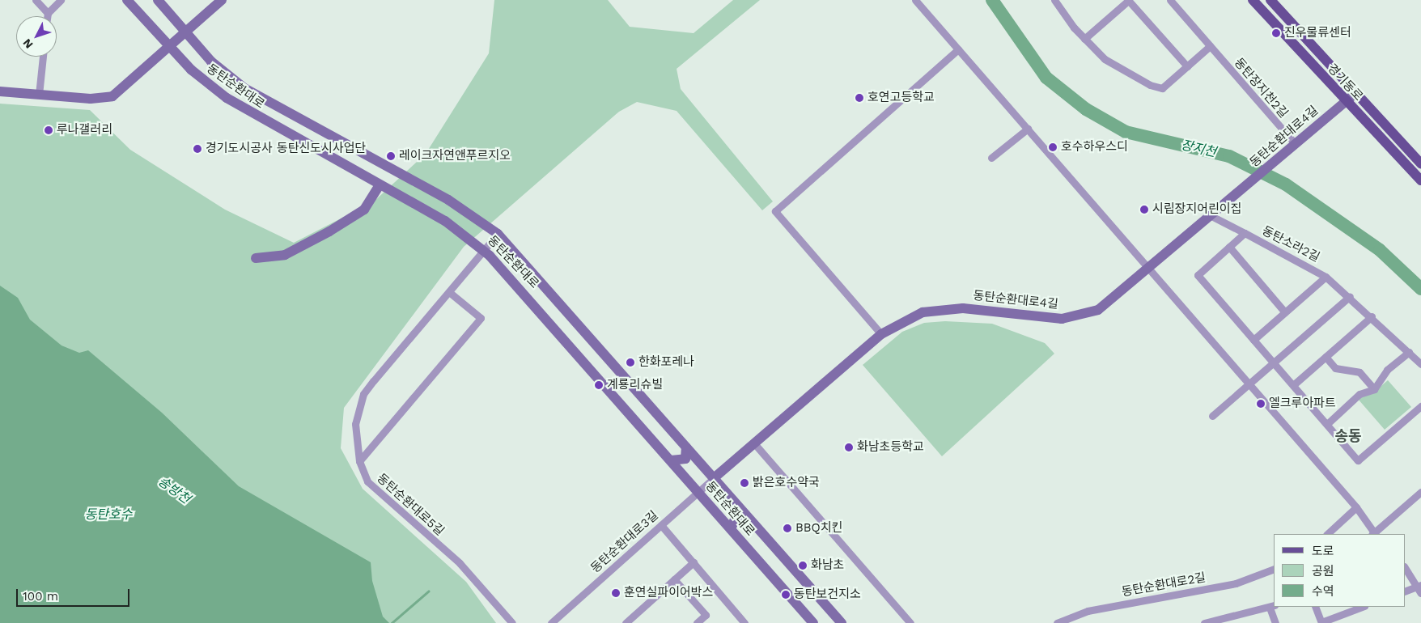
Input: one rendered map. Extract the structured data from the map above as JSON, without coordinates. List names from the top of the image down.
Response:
{
  "streets": {
    "main road": ["경기동로", "동탄순환대로", "동탄순환대로4길"],
    "street": [
      "동탄장지천2길",
      "동탄소라2길",
      "동탄순환대로5길",
      "동탄순환대로3길",
      "동탄순환대로2길"
    ]
  },
  "crossings": [
    ["경기동로", "동탄순환대로4길"],
    ["동탄순환대로", "동탄순환대로4길"],
    ["동탄순환대로", "동탄순환대로5길"],
    ["동탄순환대로", "동탄순환대로3길"],
    ["동탄장지천2길", "동탄순환대로4길"],
    ["동탄순환대로4길", "동탄순환대로3길"]
  ],
  "districts": ["송동"],
  "water": ["장지천", "송방천", "동탄호수"],
  "places": [
    "진우물류센터",
    "호연고등학교",
    "루나갤러리",
    "호수하우스디",
    "경기도시공사 동탄신도시사업단",
    "레이크자연앤푸르지오",
    "시립장지어린이집",
    "한화포레나",
    "계룡리슈빌",
    "엘크루아파트",
    "화남초등학교",
    "밝은호수약국",
    "BBQ치킨",
    "화남초",
    "훈연실파이어박스",
    "동탄보건지소"
  ],
  "legend": ["도로", "공원", "수역"],
  "scale_bar": "100 m",
  "north": "bottom left"
}
